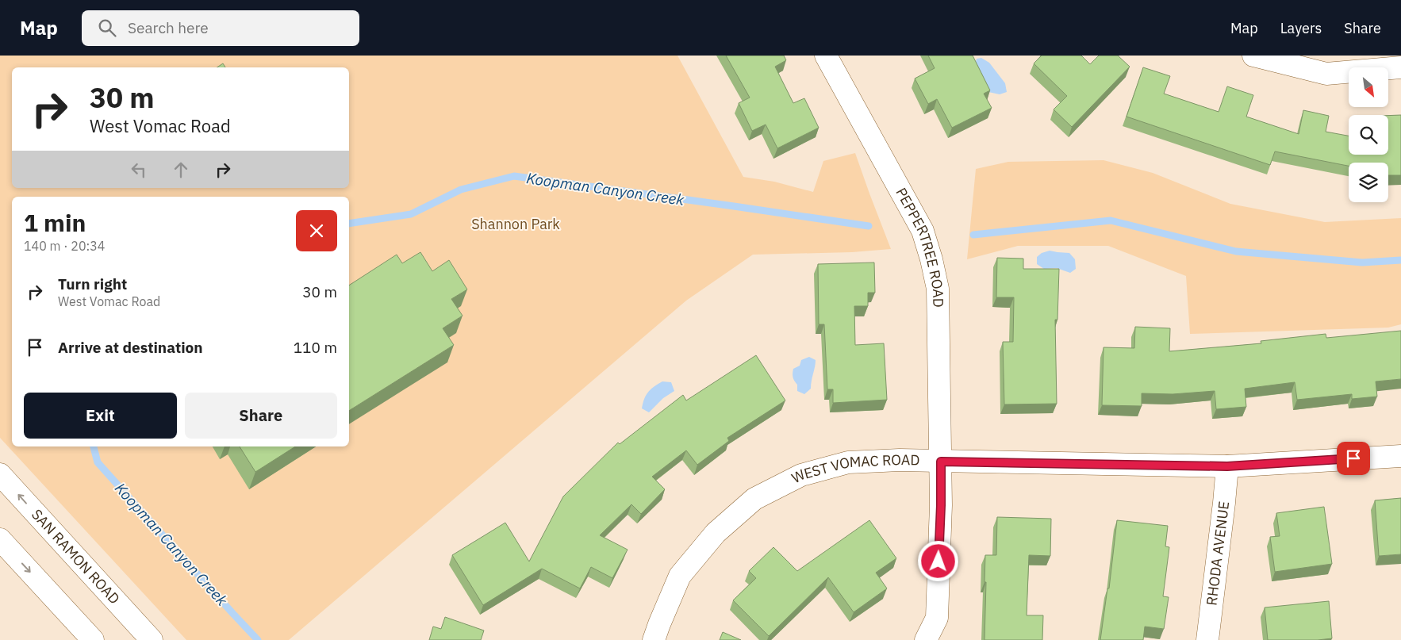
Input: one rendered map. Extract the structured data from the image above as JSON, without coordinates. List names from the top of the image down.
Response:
{
  "streets": {
    "street": [
      "PEPPERTREE ROAD",
      "WEST VOMAC ROAD",
      "RHODA AVENUE",
      "SAN RAMON ROAD"
    ]
  },
  "crossings": [
    ["PEPPERTREE ROAD", "WEST VOMAC ROAD"],
    ["WEST VOMAC ROAD", "RHODA AVENUE"]
  ],
  "water": ["Koopman Canyon Creek"],
  "parks": ["Shannon Park"],
  "north": "bottom right",
  "page": {
    "header": "Map",
    "search": "Search here",
    "nav": ["Map", "Layers", "Share"],
    "turn": ["30 m", "West Vomac Road"],
    "heading": ["1 min", "140 m · 20:34"],
    "list": [
      {
        "name": "Turn right",
        "note": "West Vomac Road",
        "value": "30 m"
      },
      {
        "name": "Arrive at destination",
        "value": "110 m"
      }
    ],
    "buttons": ["Exit", "Share"]
  }
}
